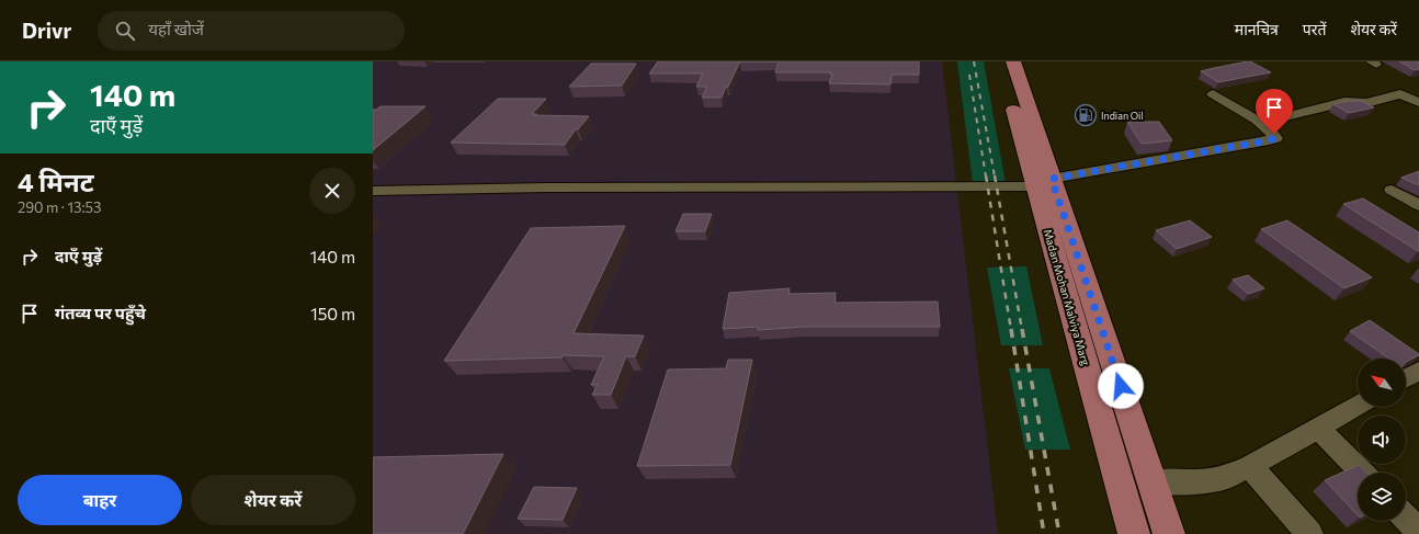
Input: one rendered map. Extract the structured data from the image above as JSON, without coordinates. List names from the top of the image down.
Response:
{
  "streets": {
    "main road": ["Madan Mohan Malviya Marg"]
  },
  "places": {
    "fuel station": ["Indian Oil"]
  },
  "north": "top left",
  "page": {
    "header": "Drivr",
    "search": "यहाँ खोजें",
    "nav": ["मानचित्र", "परतें", "शेयर करें"],
    "turn": ["140 m", "दाएँ मुड़ें"],
    "heading": ["4 मिनट", "290 m · 13:53"],
    "list": [
      {
        "name": "दाएँ मुड़ें",
        "value": "140 m"
      },
      {
        "name": "गंतव्य पर पहुँचे",
        "value": "150 m"
      }
    ],
    "buttons": ["बाहर", "शेयर करें"]
  }
}
